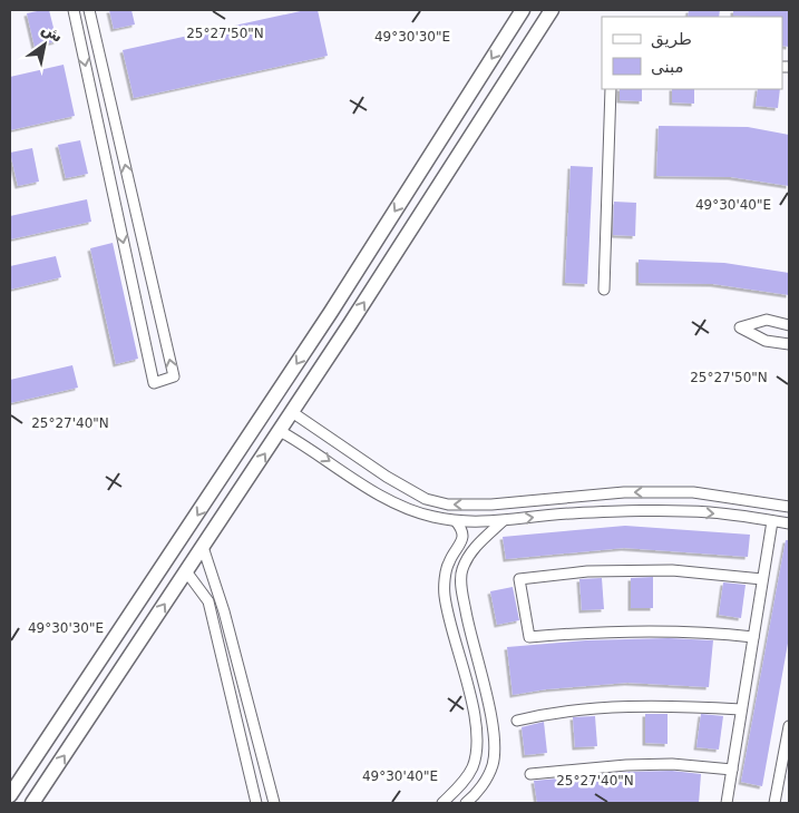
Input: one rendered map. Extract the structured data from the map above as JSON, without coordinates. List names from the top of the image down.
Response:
{
  "legend": ["طريق", "مبنى"],
  "north": "top right",
  "coordinates": [
    "25°27'50\"N",
    "49°30'30\"E",
    "49°30'40\"E",
    "25°27'40\"N"
  ]
}
